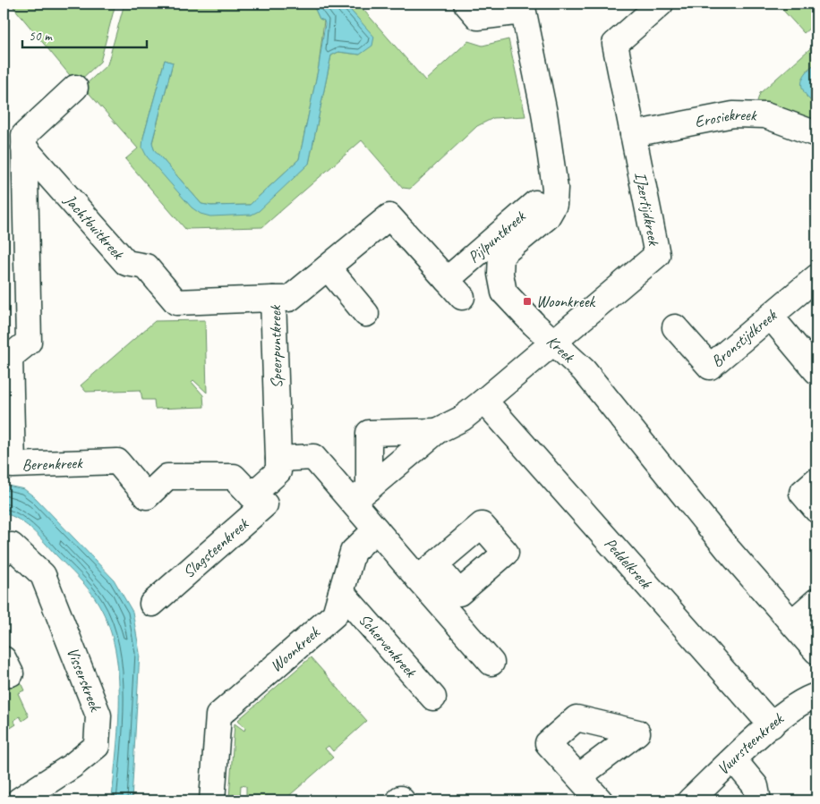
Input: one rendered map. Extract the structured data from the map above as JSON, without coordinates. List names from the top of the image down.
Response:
{
  "streets": {
    "street": [
      "Erosiekreek",
      "IJzertijdkreek",
      "Jachtbuitkreek",
      "Pijlpuntkreek",
      "Bronstijdkreek",
      "Speerpuntkreek",
      "Kreek",
      "Berenkreek",
      "Slagsteenkreek",
      "Peddelkreek",
      "Schervenkreek",
      "Woonkreek",
      "Visserskreek",
      "Vuursteenkreek"
    ]
  },
  "crossings": [
    ["Erosiekreek", "IJzertijdkreek"],
    ["IJzertijdkreek", "Kreek"],
    ["Jachtbuitkreek", "Speerpuntkreek"],
    ["Jachtbuitkreek", "Berenkreek"],
    ["Pijlpuntkreek", "Speerpuntkreek"],
    ["Pijlpuntkreek", "Kreek"],
    ["Berenkreek", "Slagsteenkreek"],
    ["Peddelkreek", "Vuursteenkreek"],
    ["Schervenkreek", "Woonkreek"]
  ],
  "places": {
    "transit": ["Woonkreek"]
  },
  "scale_bar": "50 m"
}
